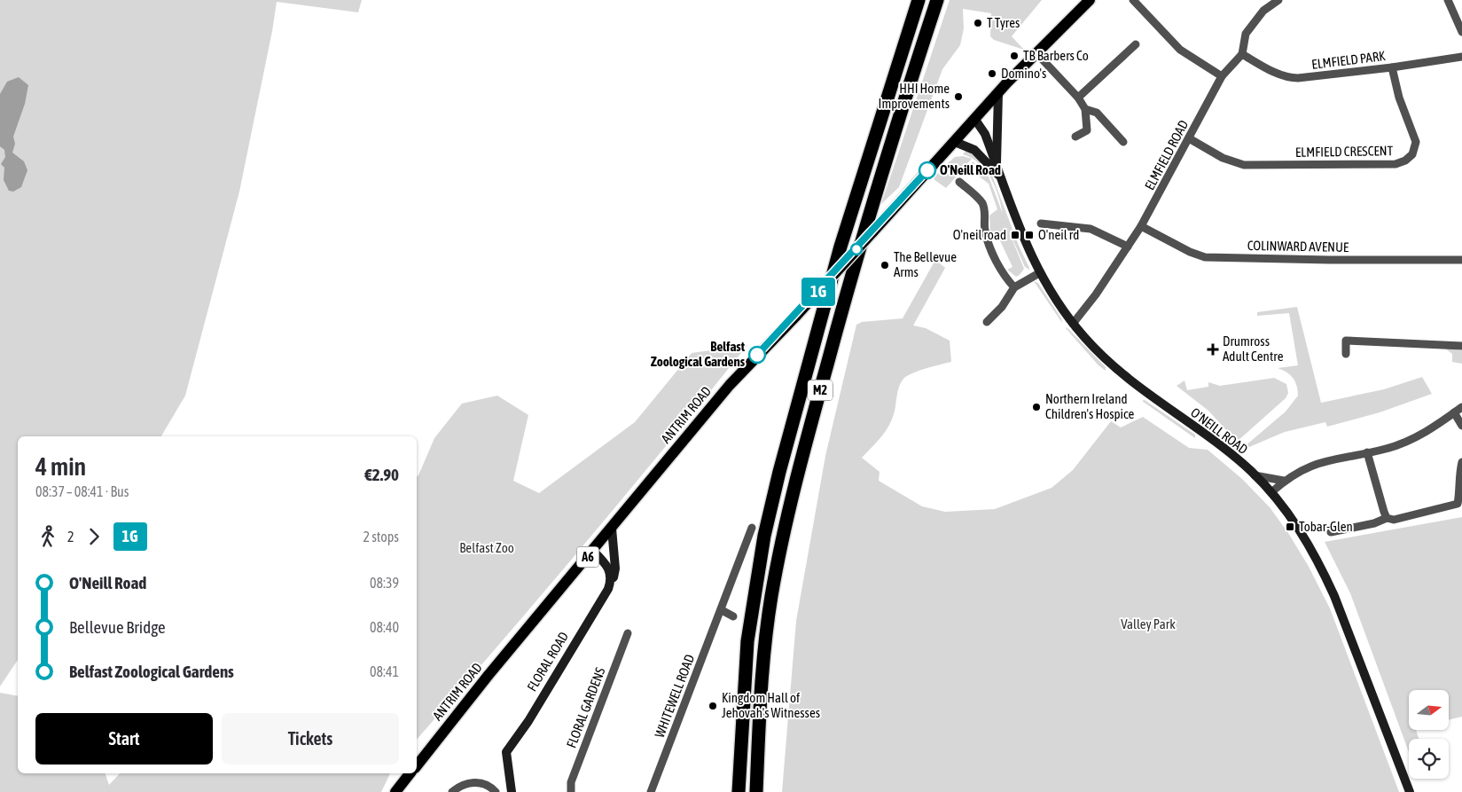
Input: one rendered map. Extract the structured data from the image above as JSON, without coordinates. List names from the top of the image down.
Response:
{
  "streets": {
    "highway": ["M2"],
    "main road": [
      "ANTRIM ROAD",
      "O'NEILL ROAD",
      "A6",
      "FLORAL ROAD"
    ],
    "street": [
      "ELMFIELD PARK",
      "ELMFIELD CRESCENT",
      "ELMFIELD ROAD",
      "COLINWARD AVENUE",
      "WHITEWELL ROAD",
      "FLORAL GARDENS"
    ]
  },
  "crossings": [
    ["ELMFIELD PARK", "ELMFIELD CRESCENT"],
    ["ELMFIELD PARK", "ELMFIELD ROAD"],
    ["ELMFIELD CRESCENT", "ELMFIELD ROAD"],
    ["ELMFIELD ROAD", "COLINWARD AVENUE"],
    ["ELMFIELD ROAD", "O'NEILL ROAD"],
    ["ANTRIM ROAD", "O'NEILL ROAD"]
  ],
  "parks": ["Belfast Zoo", "Valley Park"],
  "places": {
    "other": [
      "T Tyres",
      "TB Barbers Co",
      "Domino's",
      "HHI Home Improvements",
      "O'Neill Road",
      "The Bellevue Arms",
      "Belfast Zoological Gardens",
      "Northern Ireland Children's Hospice",
      "Kingdom Hall of Jehovah's Witnesses"
    ],
    "transit": ["O'neil road", "O'neil rd", "Tobar-Glen"],
    "health": ["Drumross Adult Centre"]
  },
  "lines": ["bus line 1G"],
  "north": "right",
  "page": {
    "on_map": "1G",
    "heading": ["4 min", "08:37 – 08:41 · Bus", "€2.90"],
    "legs": ["2", "1G", "2 stops"],
    "list": [
      {
        "name": "O'Neill Road",
        "value": "08:39"
      },
      {
        "name": "Bellevue Bridge",
        "value": "08:40"
      },
      {
        "name": "Belfast Zoological Gardens",
        "value": "08:41"
      }
    ],
    "buttons": ["Start", "Tickets"]
  }
}
